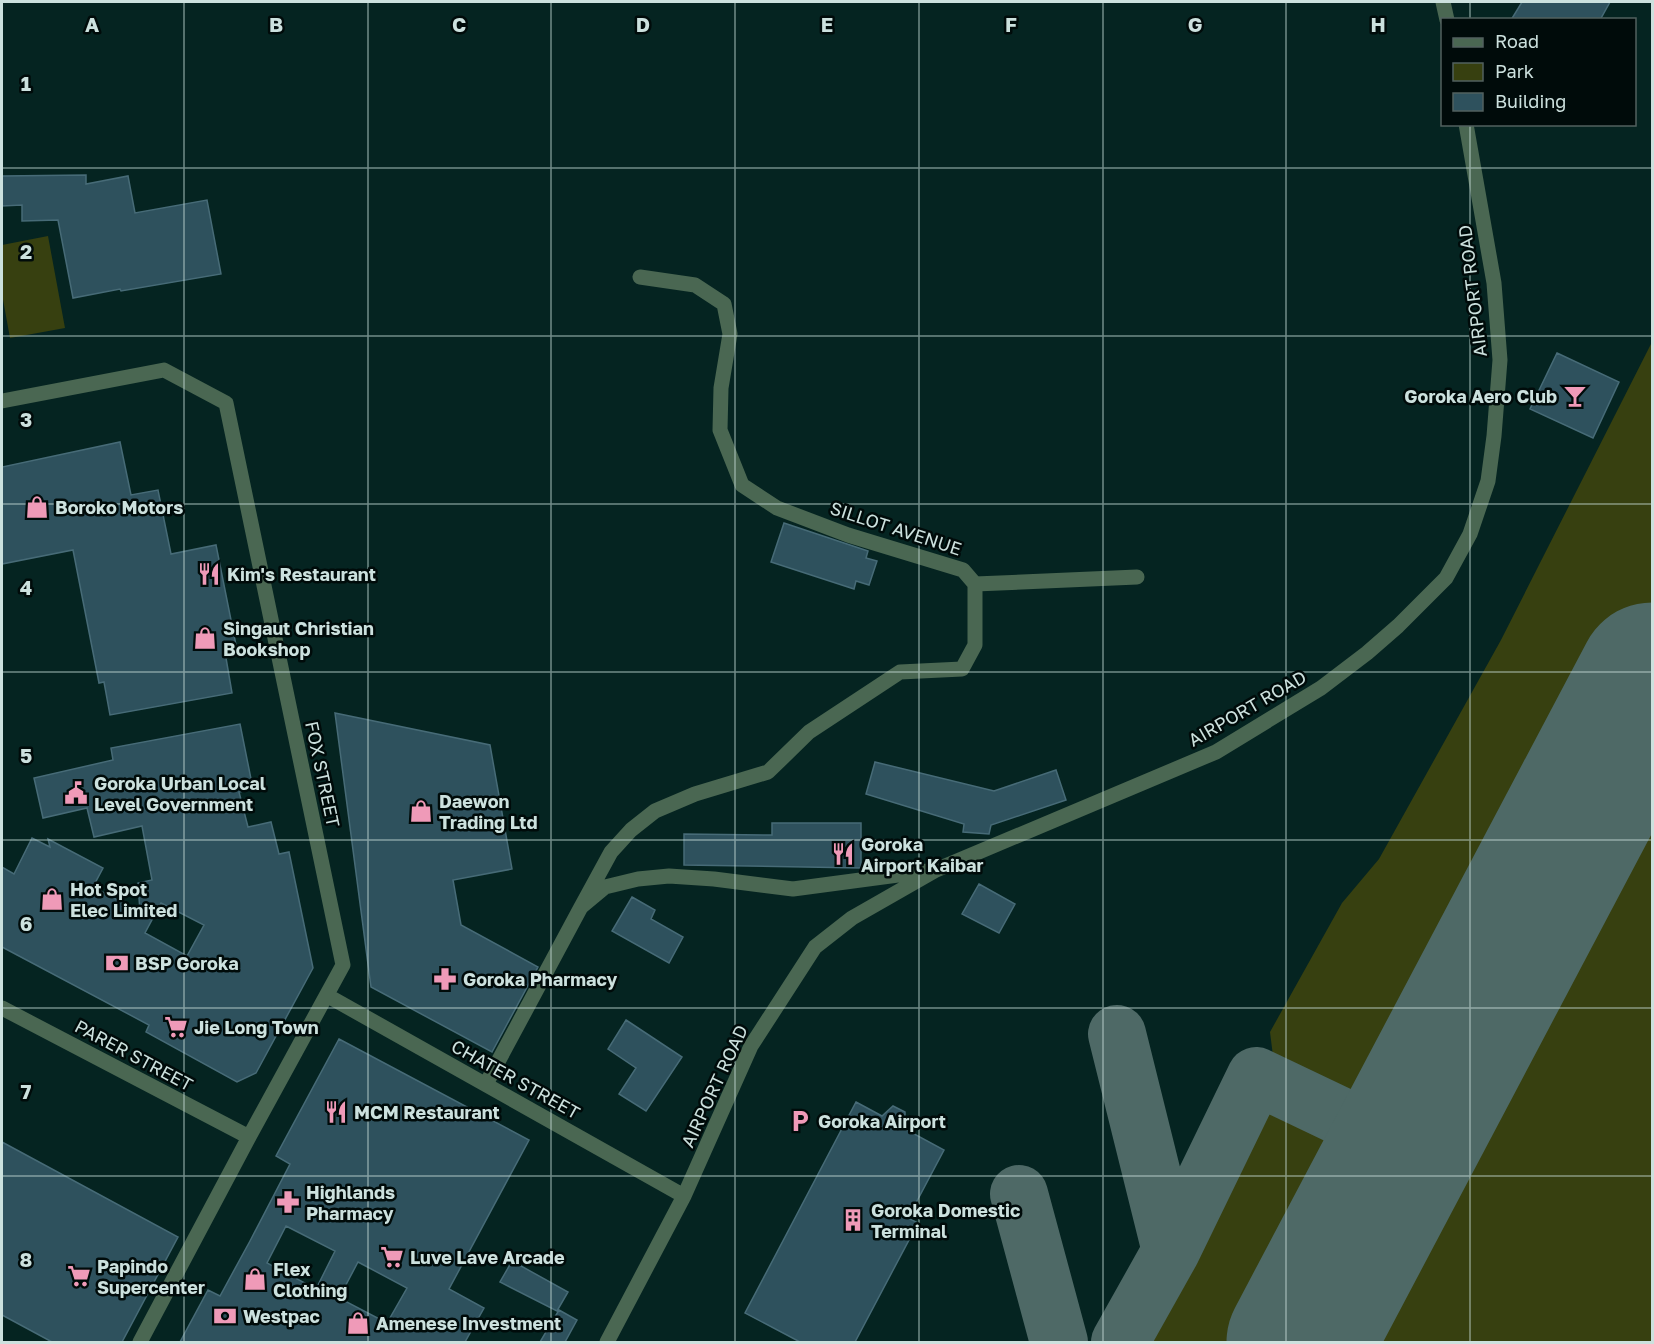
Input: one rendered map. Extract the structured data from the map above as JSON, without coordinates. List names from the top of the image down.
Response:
{
  "streets": {
    "street": [
      "AIRPORT ROAD",
      "SILLOT AVENUE",
      "FOX STREET",
      "PARER STREET",
      "CHATER STREET"
    ]
  },
  "crossings": [
    ["AIRPORT ROAD", "CHATER STREET"],
    ["FOX STREET", "PARER STREET"],
    ["FOX STREET", "CHATER STREET"]
  ],
  "places": {
    "bar": ["Goroka Aero Club"],
    "shop": [
      "Boroko Motors",
      "Singaut Christian Bookshop",
      "Daewon Trading Ltd",
      "Hot Spot Elec Limited",
      "Flex Clothing",
      "Amenese Investment"
    ],
    "restaurant": ["Kim's Restaurant", "Goroka Airport Kaibar", "MCM Restaurant"],
    "public building": ["Goroka Urban Local Level Government"],
    "bank": ["BSP Goroka", "Westpac"],
    "pharmacy": ["Goroka Pharmacy", "Highlands Pharmacy"],
    "supermarket": ["Jie Long Town", "Luve Lave Arcade", "Papindo Supercenter"],
    "parking": ["Goroka Airport"],
    "building": ["Goroka Domestic Terminal"]
  },
  "legend": ["Road", "Park", "Building"],
  "grid": {
    "columns": [
      "A",
      "B",
      "C",
      "D",
      "E",
      "F",
      "G",
      "H"
    ],
    "rows": [
      "1",
      "2",
      "3",
      "4",
      "5",
      "6",
      "7",
      "8"
    ]
  }
}
